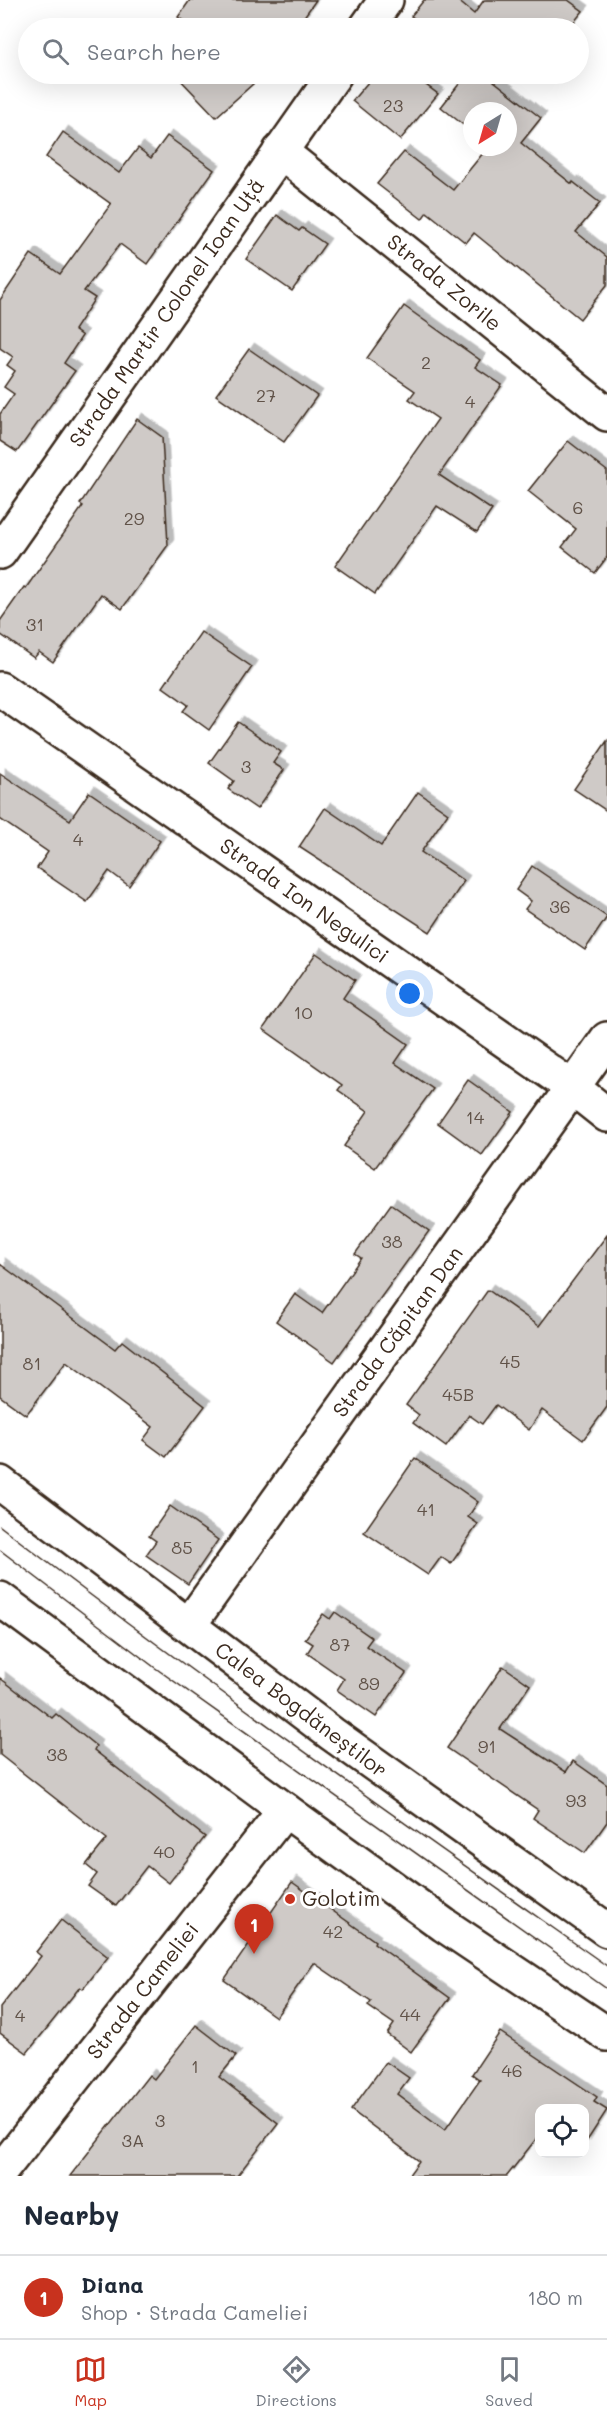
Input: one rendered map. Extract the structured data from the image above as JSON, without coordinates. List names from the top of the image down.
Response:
{
  "streets": {
    "street": [
      "Strada Zorile",
      "Strada Martir Colonel Ioan Uță",
      "Strada Ion Negulici",
      "Strada Căpitan Dan",
      "Calea Bogdăneștilor",
      "Strada Cameliei"
    ]
  },
  "crossings": [
    ["Strada Zorile", "Strada Martir Colonel Ioan Uță"],
    ["Strada Ion Negulici", "Strada Căpitan Dan"],
    ["Strada Căpitan Dan", "Calea Bogdăneștilor"]
  ],
  "places": ["Golotim"],
  "house_numbers": [
    "23",
    "2",
    "27",
    "4",
    "6",
    "29",
    "31",
    "3",
    "4",
    "36",
    "10",
    "14",
    "38",
    "45",
    "81",
    "45B",
    "41",
    "85",
    "87",
    "89",
    "91",
    "38",
    "93",
    "40",
    "42",
    "44",
    "4",
    "1",
    "46",
    "3",
    "3A"
  ],
  "north": "bottom left",
  "page": {
    "search": "Search here",
    "pins": "1",
    "heading": "Nearby",
    "list": [
      {
        "mark": "1",
        "name": "Diana",
        "note": "Shop · Strada Cameliei",
        "value": "180 m"
      }
    ],
    "nav": ["Map", "Directions", "Saved"]
  }
}
